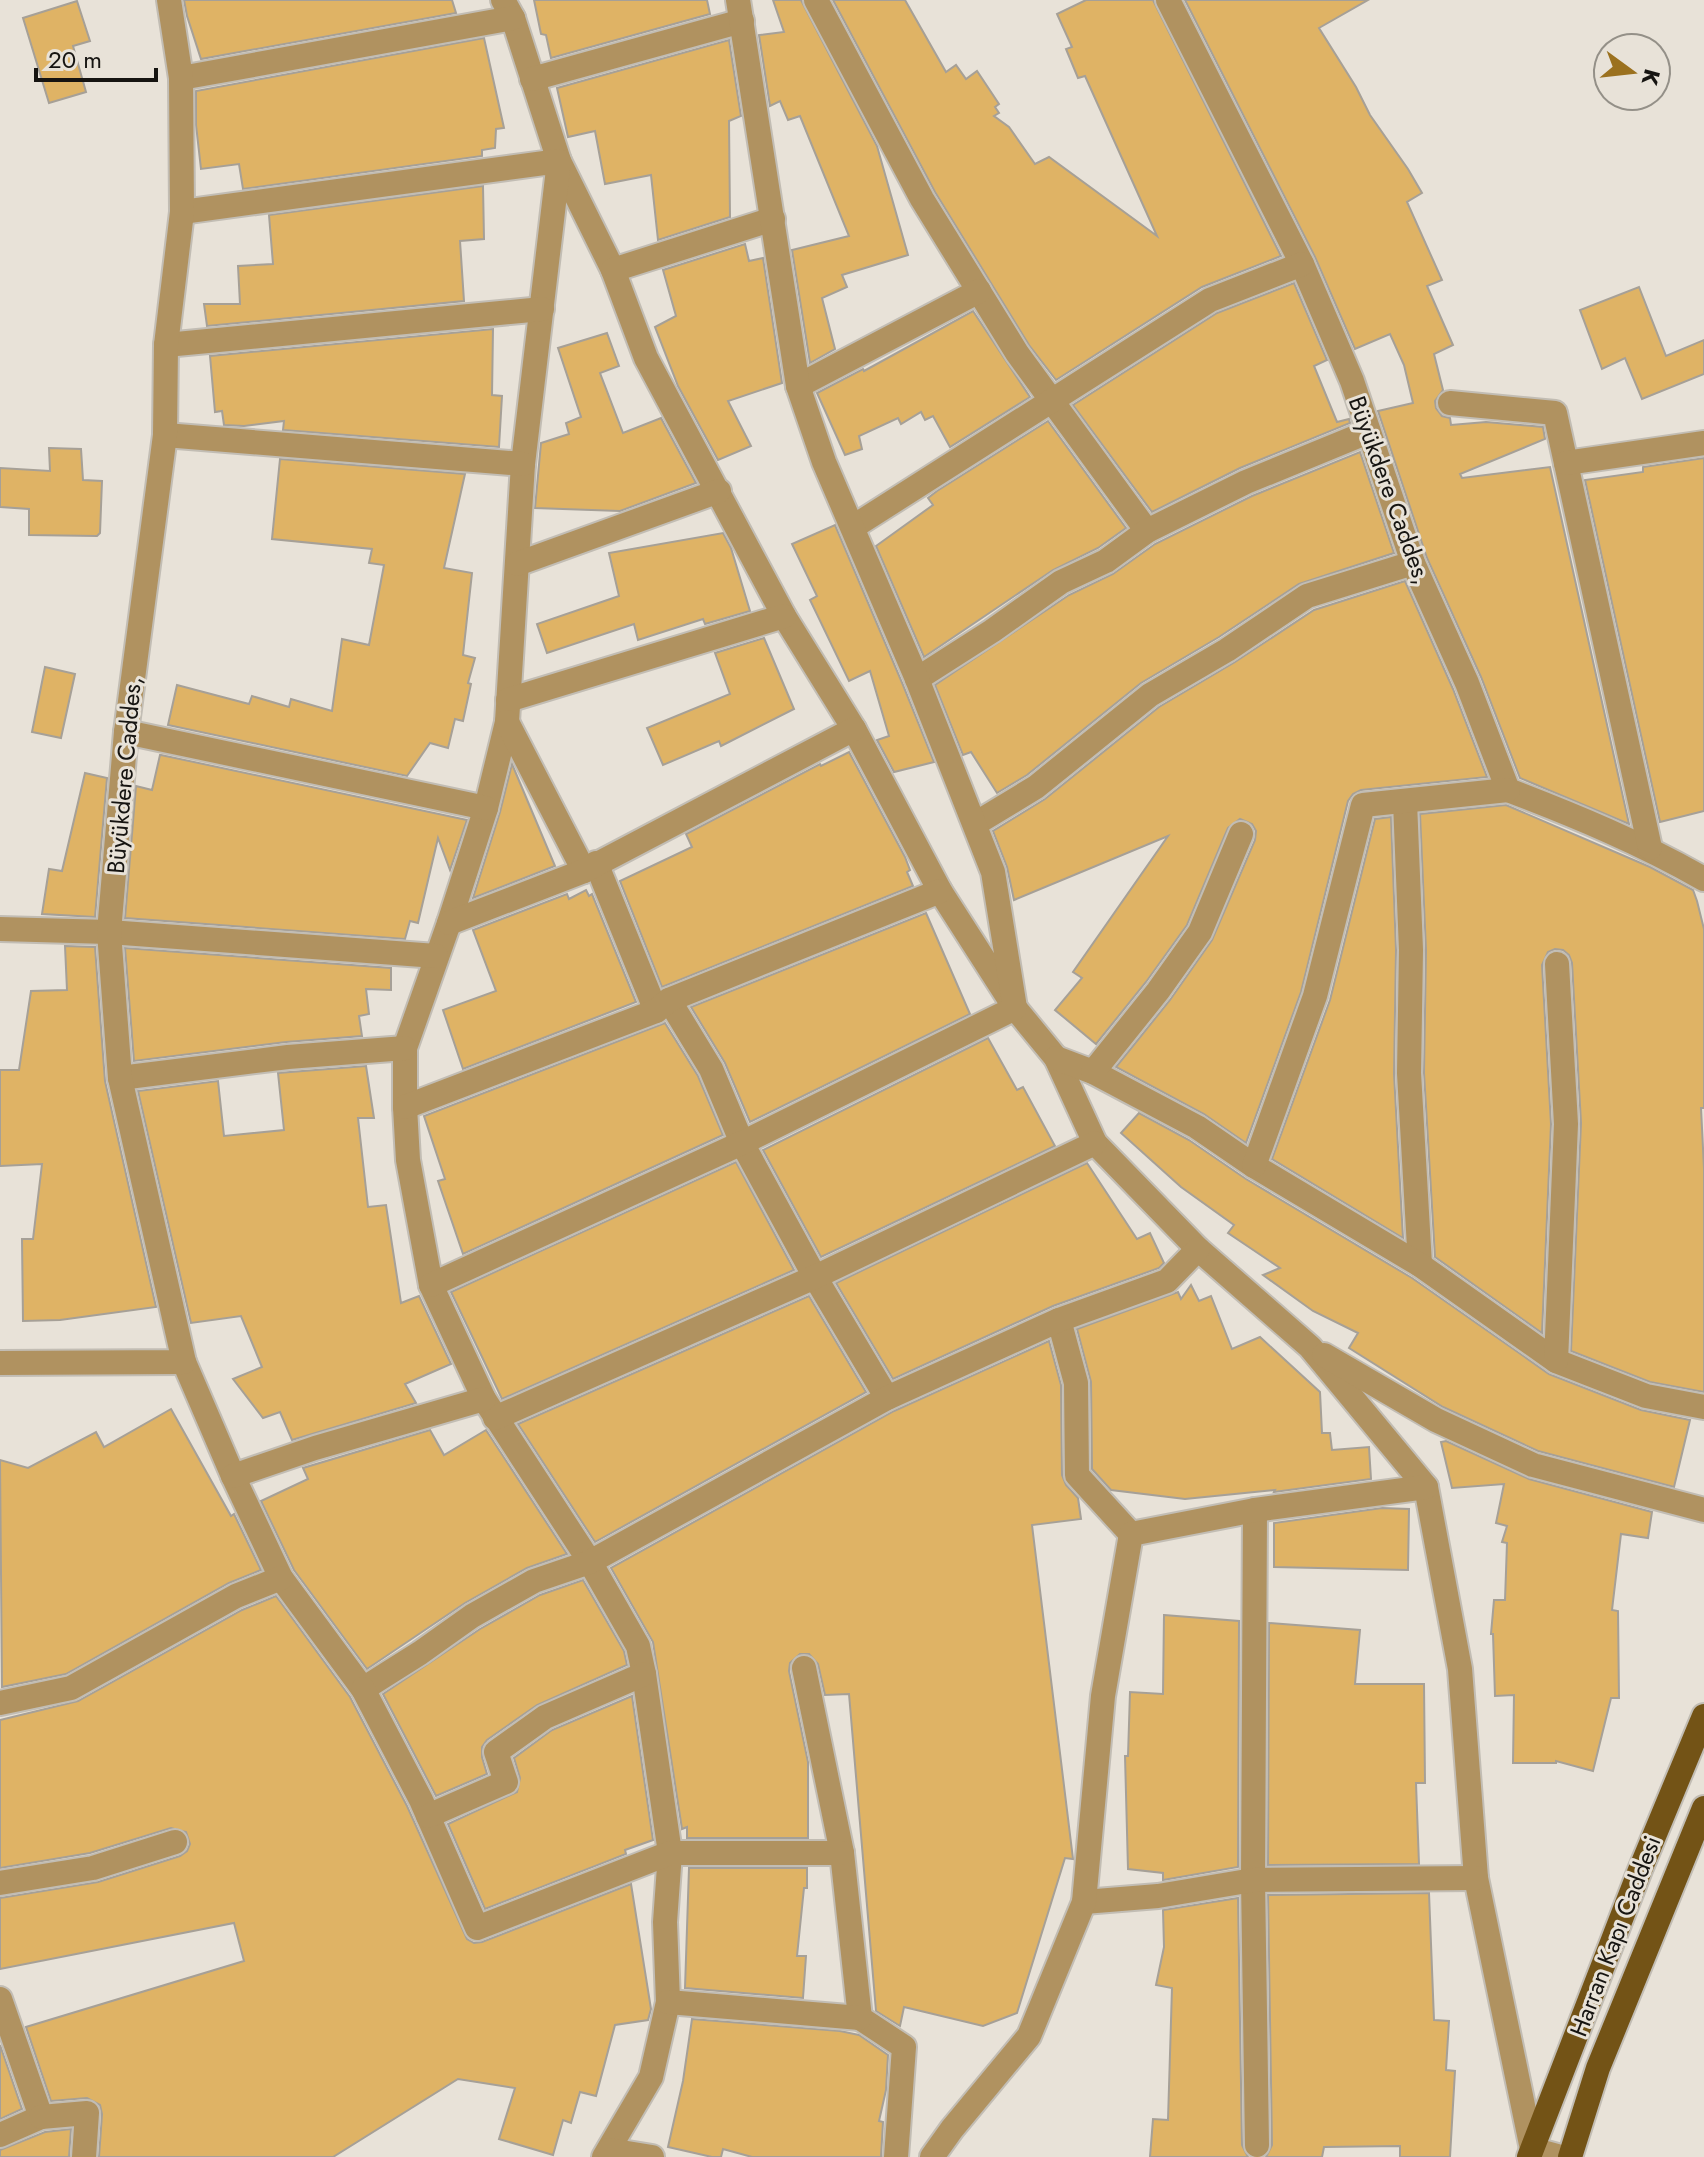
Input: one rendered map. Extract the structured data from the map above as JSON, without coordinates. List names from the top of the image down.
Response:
{
  "streets": {
    "main road": ["Harran Kapı Caddesi"],
    "street": ["Büyükdere Caddes,"]
  },
  "scale_bar": "20 m",
  "north": "right"
}
